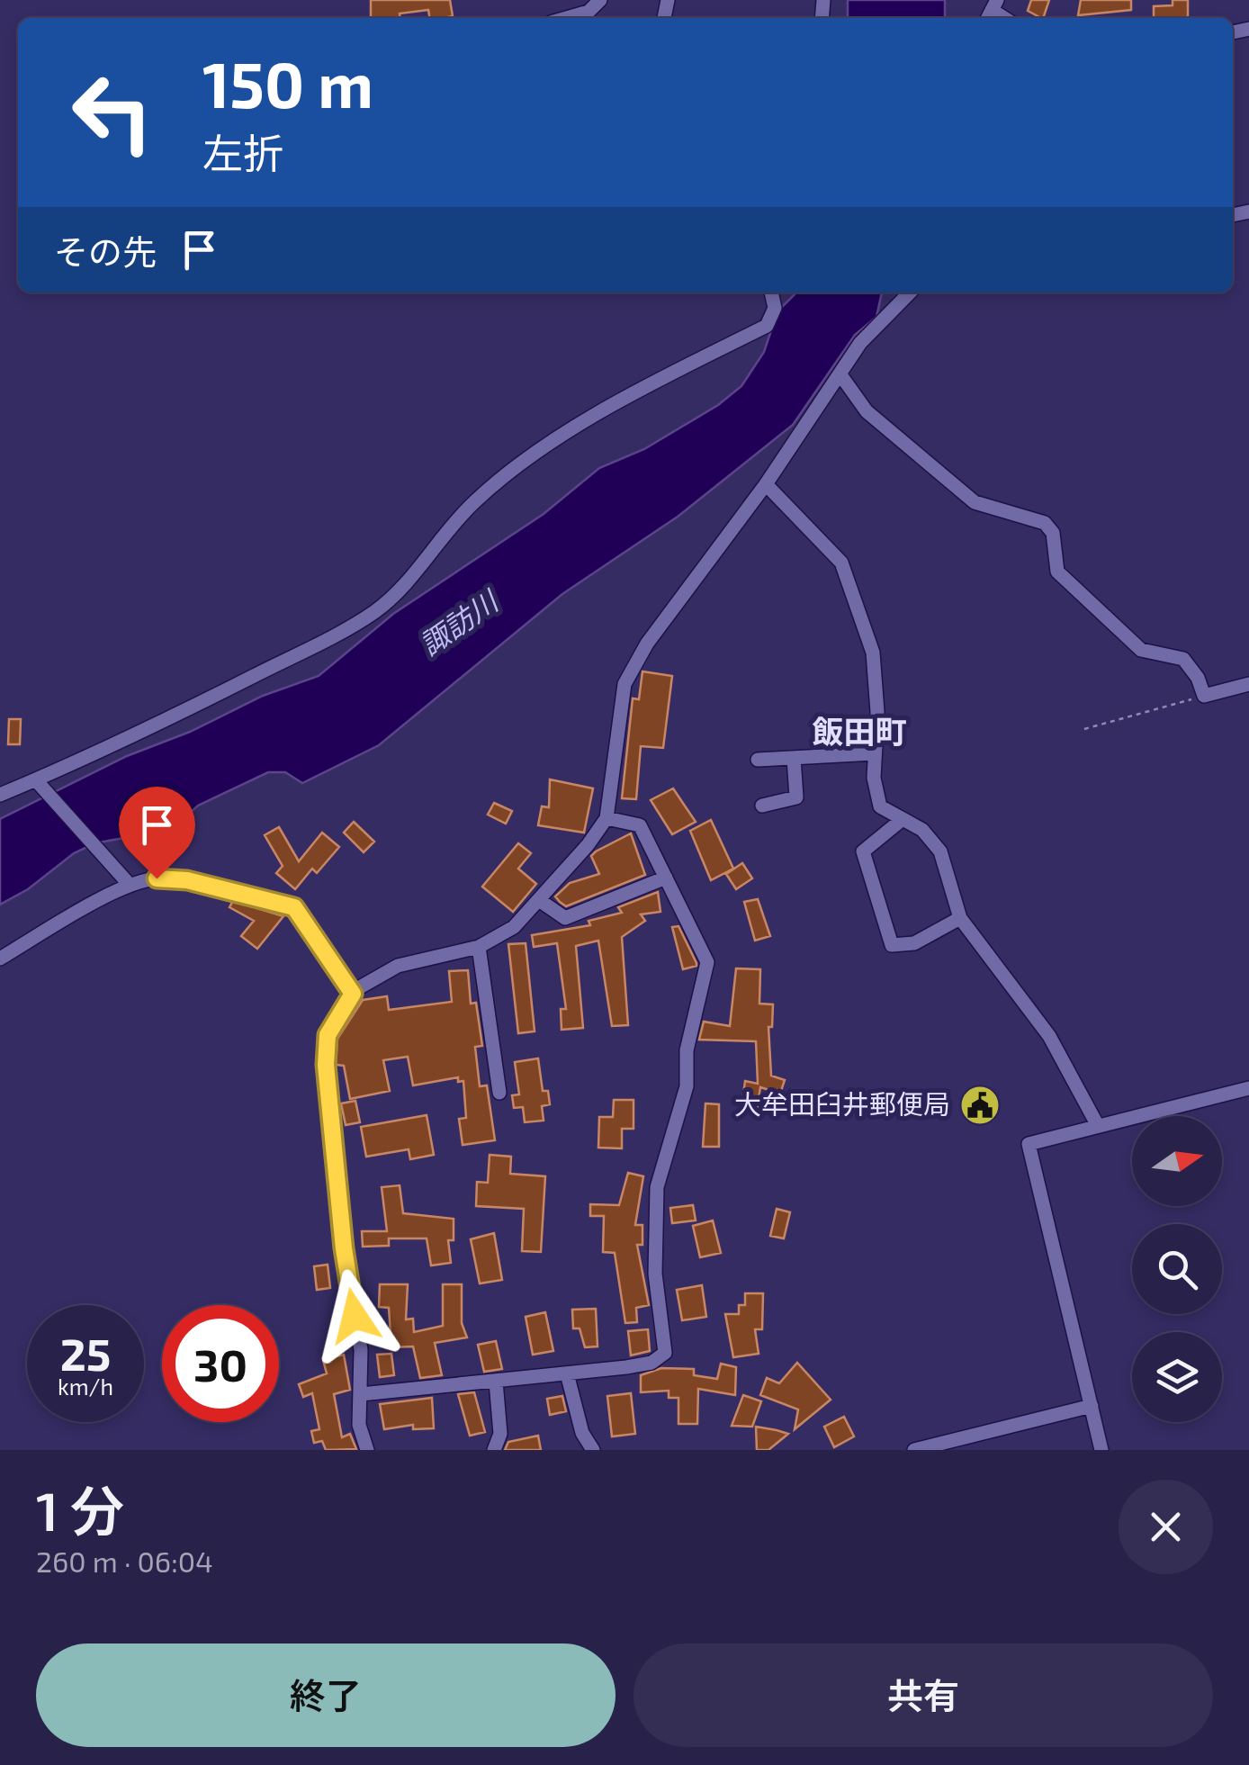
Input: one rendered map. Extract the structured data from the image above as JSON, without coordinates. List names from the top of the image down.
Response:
{
  "districts": ["飯田町"],
  "water": ["諏訪川"],
  "places": {
    "public building": ["大牟田臼井郵便局"]
  },
  "north": "right",
  "page": {
    "turn": ["150 m", "左折"],
    "then": "その先",
    "speed": "25 km/h",
    "limit": "30",
    "heading": ["1 分", "260 m · 06:04"],
    "buttons": ["終了", "共有"]
  }
}
